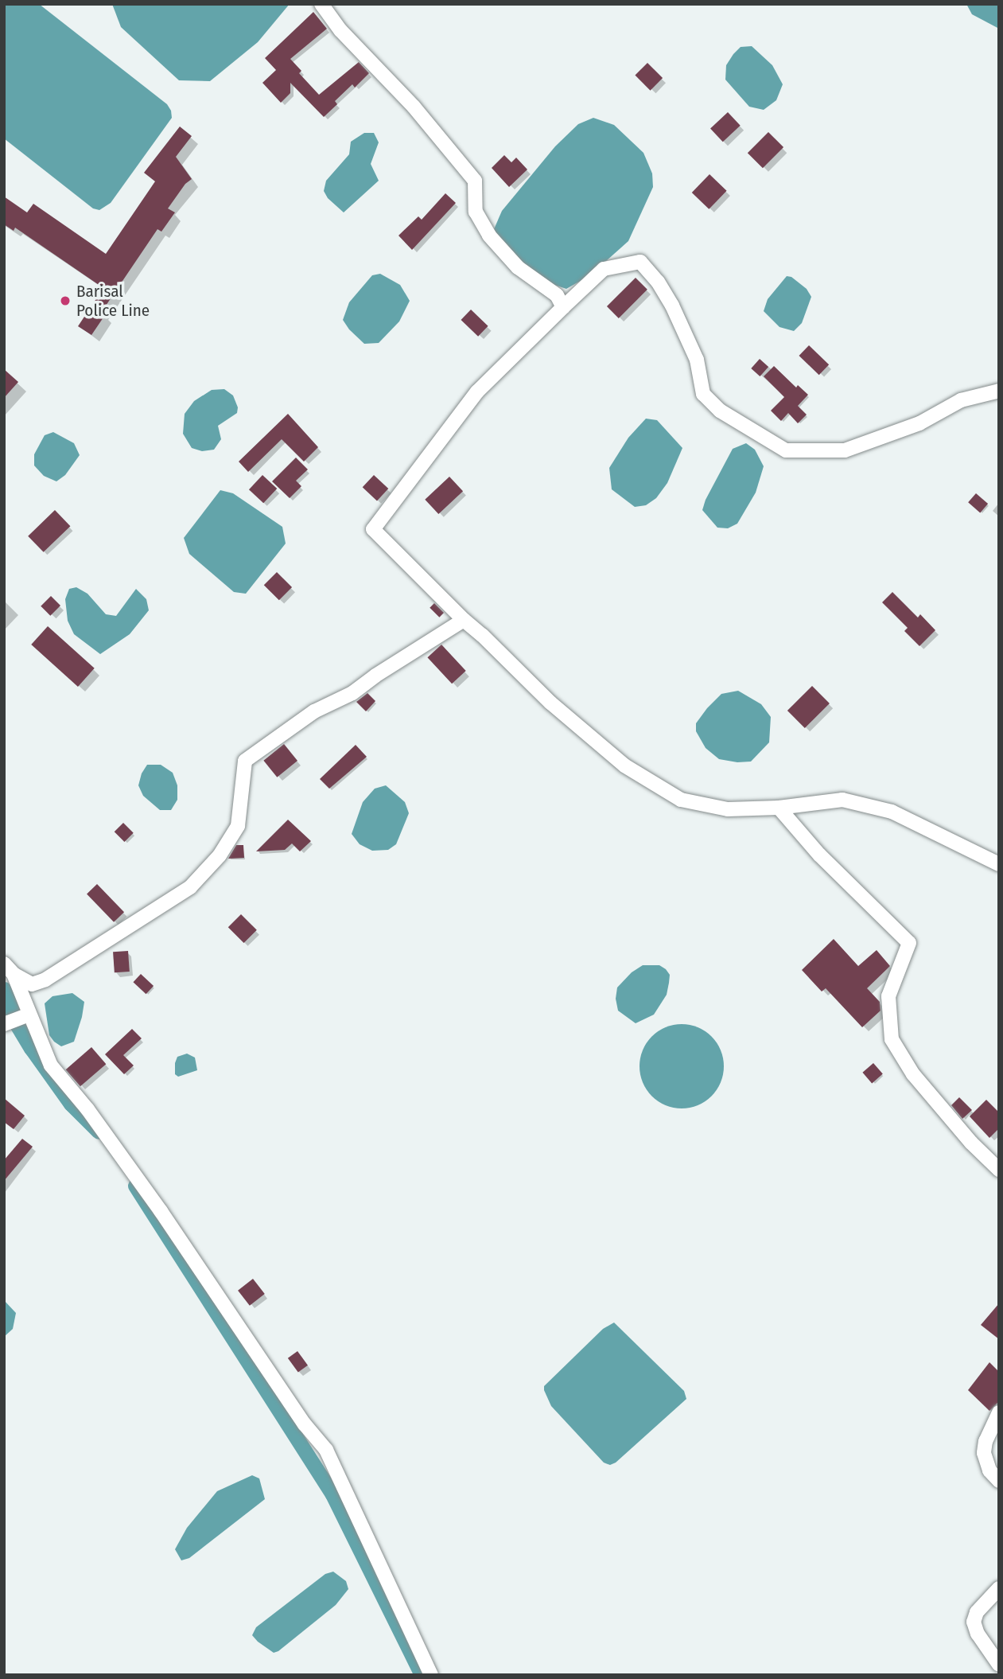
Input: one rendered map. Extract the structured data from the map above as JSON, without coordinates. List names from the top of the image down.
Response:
{
  "places": ["Barisal Police Line"]
}
